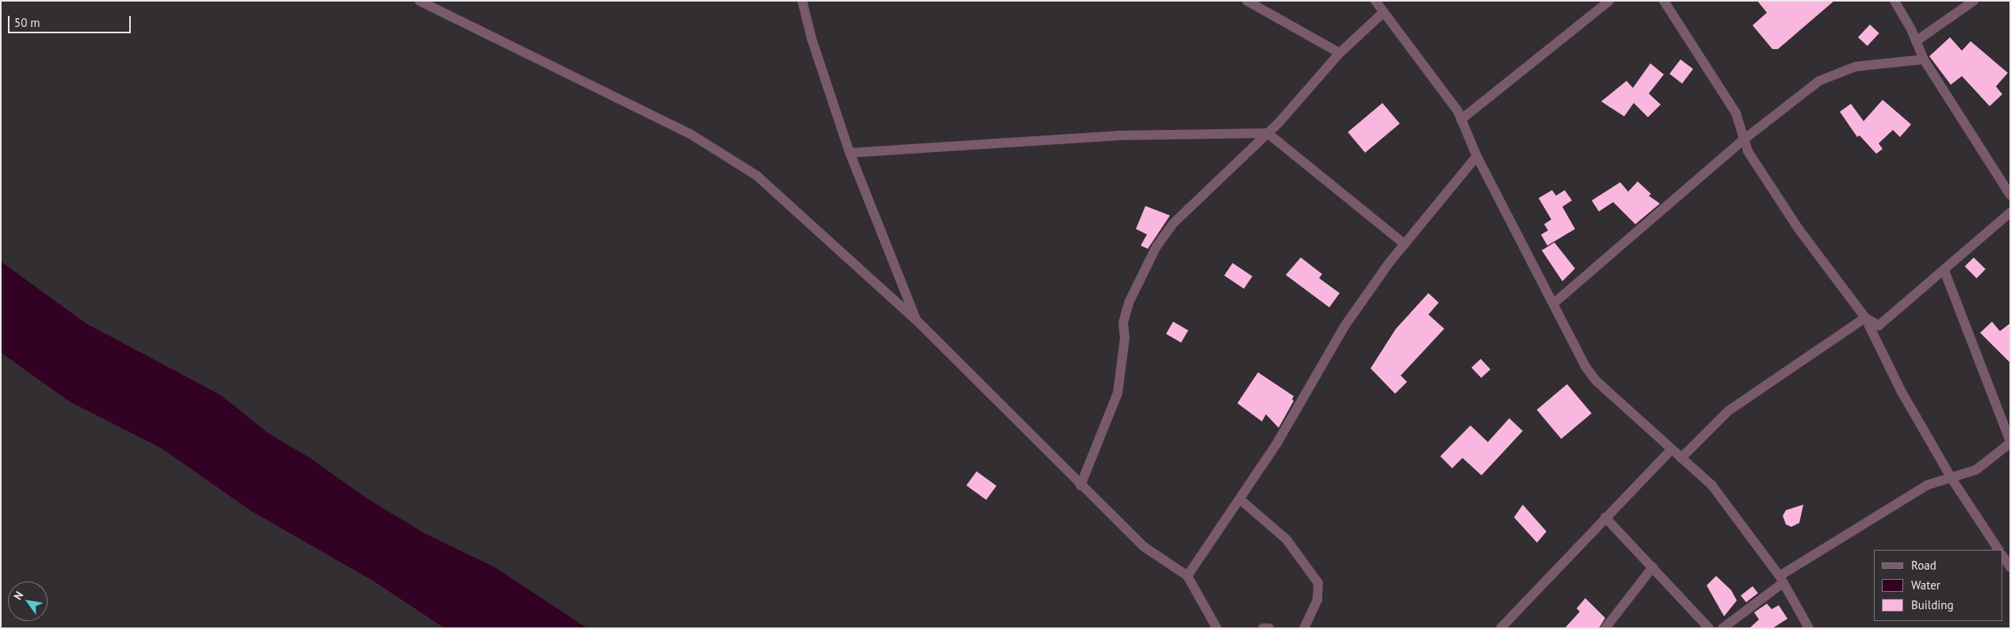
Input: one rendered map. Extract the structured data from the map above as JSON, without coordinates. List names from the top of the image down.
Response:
{
  "legend": ["Road", "Water", "Building"],
  "scale_bar": "50 m",
  "north": "top left"
}
